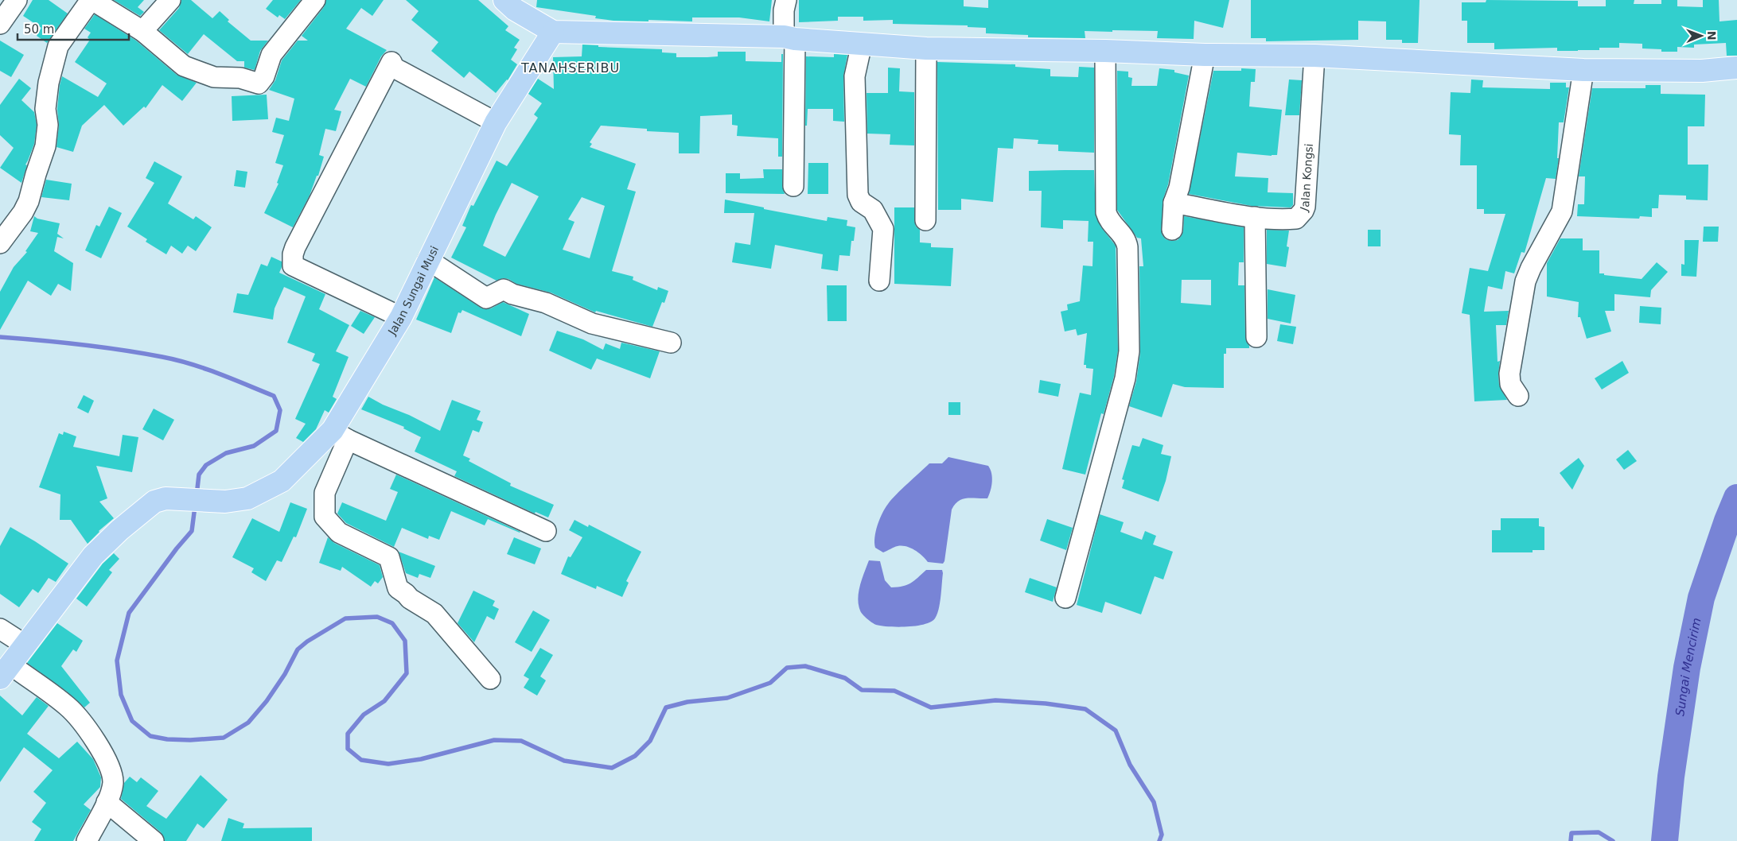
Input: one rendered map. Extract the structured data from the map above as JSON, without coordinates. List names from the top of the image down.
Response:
{
  "streets": {
    "main road": ["Jalan Sungai Musi"],
    "street": ["Jalan Kongsi"]
  },
  "districts": ["TANAHSERIBU"],
  "water": ["Sungai Mencirim"],
  "scale_bar": "50 m",
  "north": "right"
}
